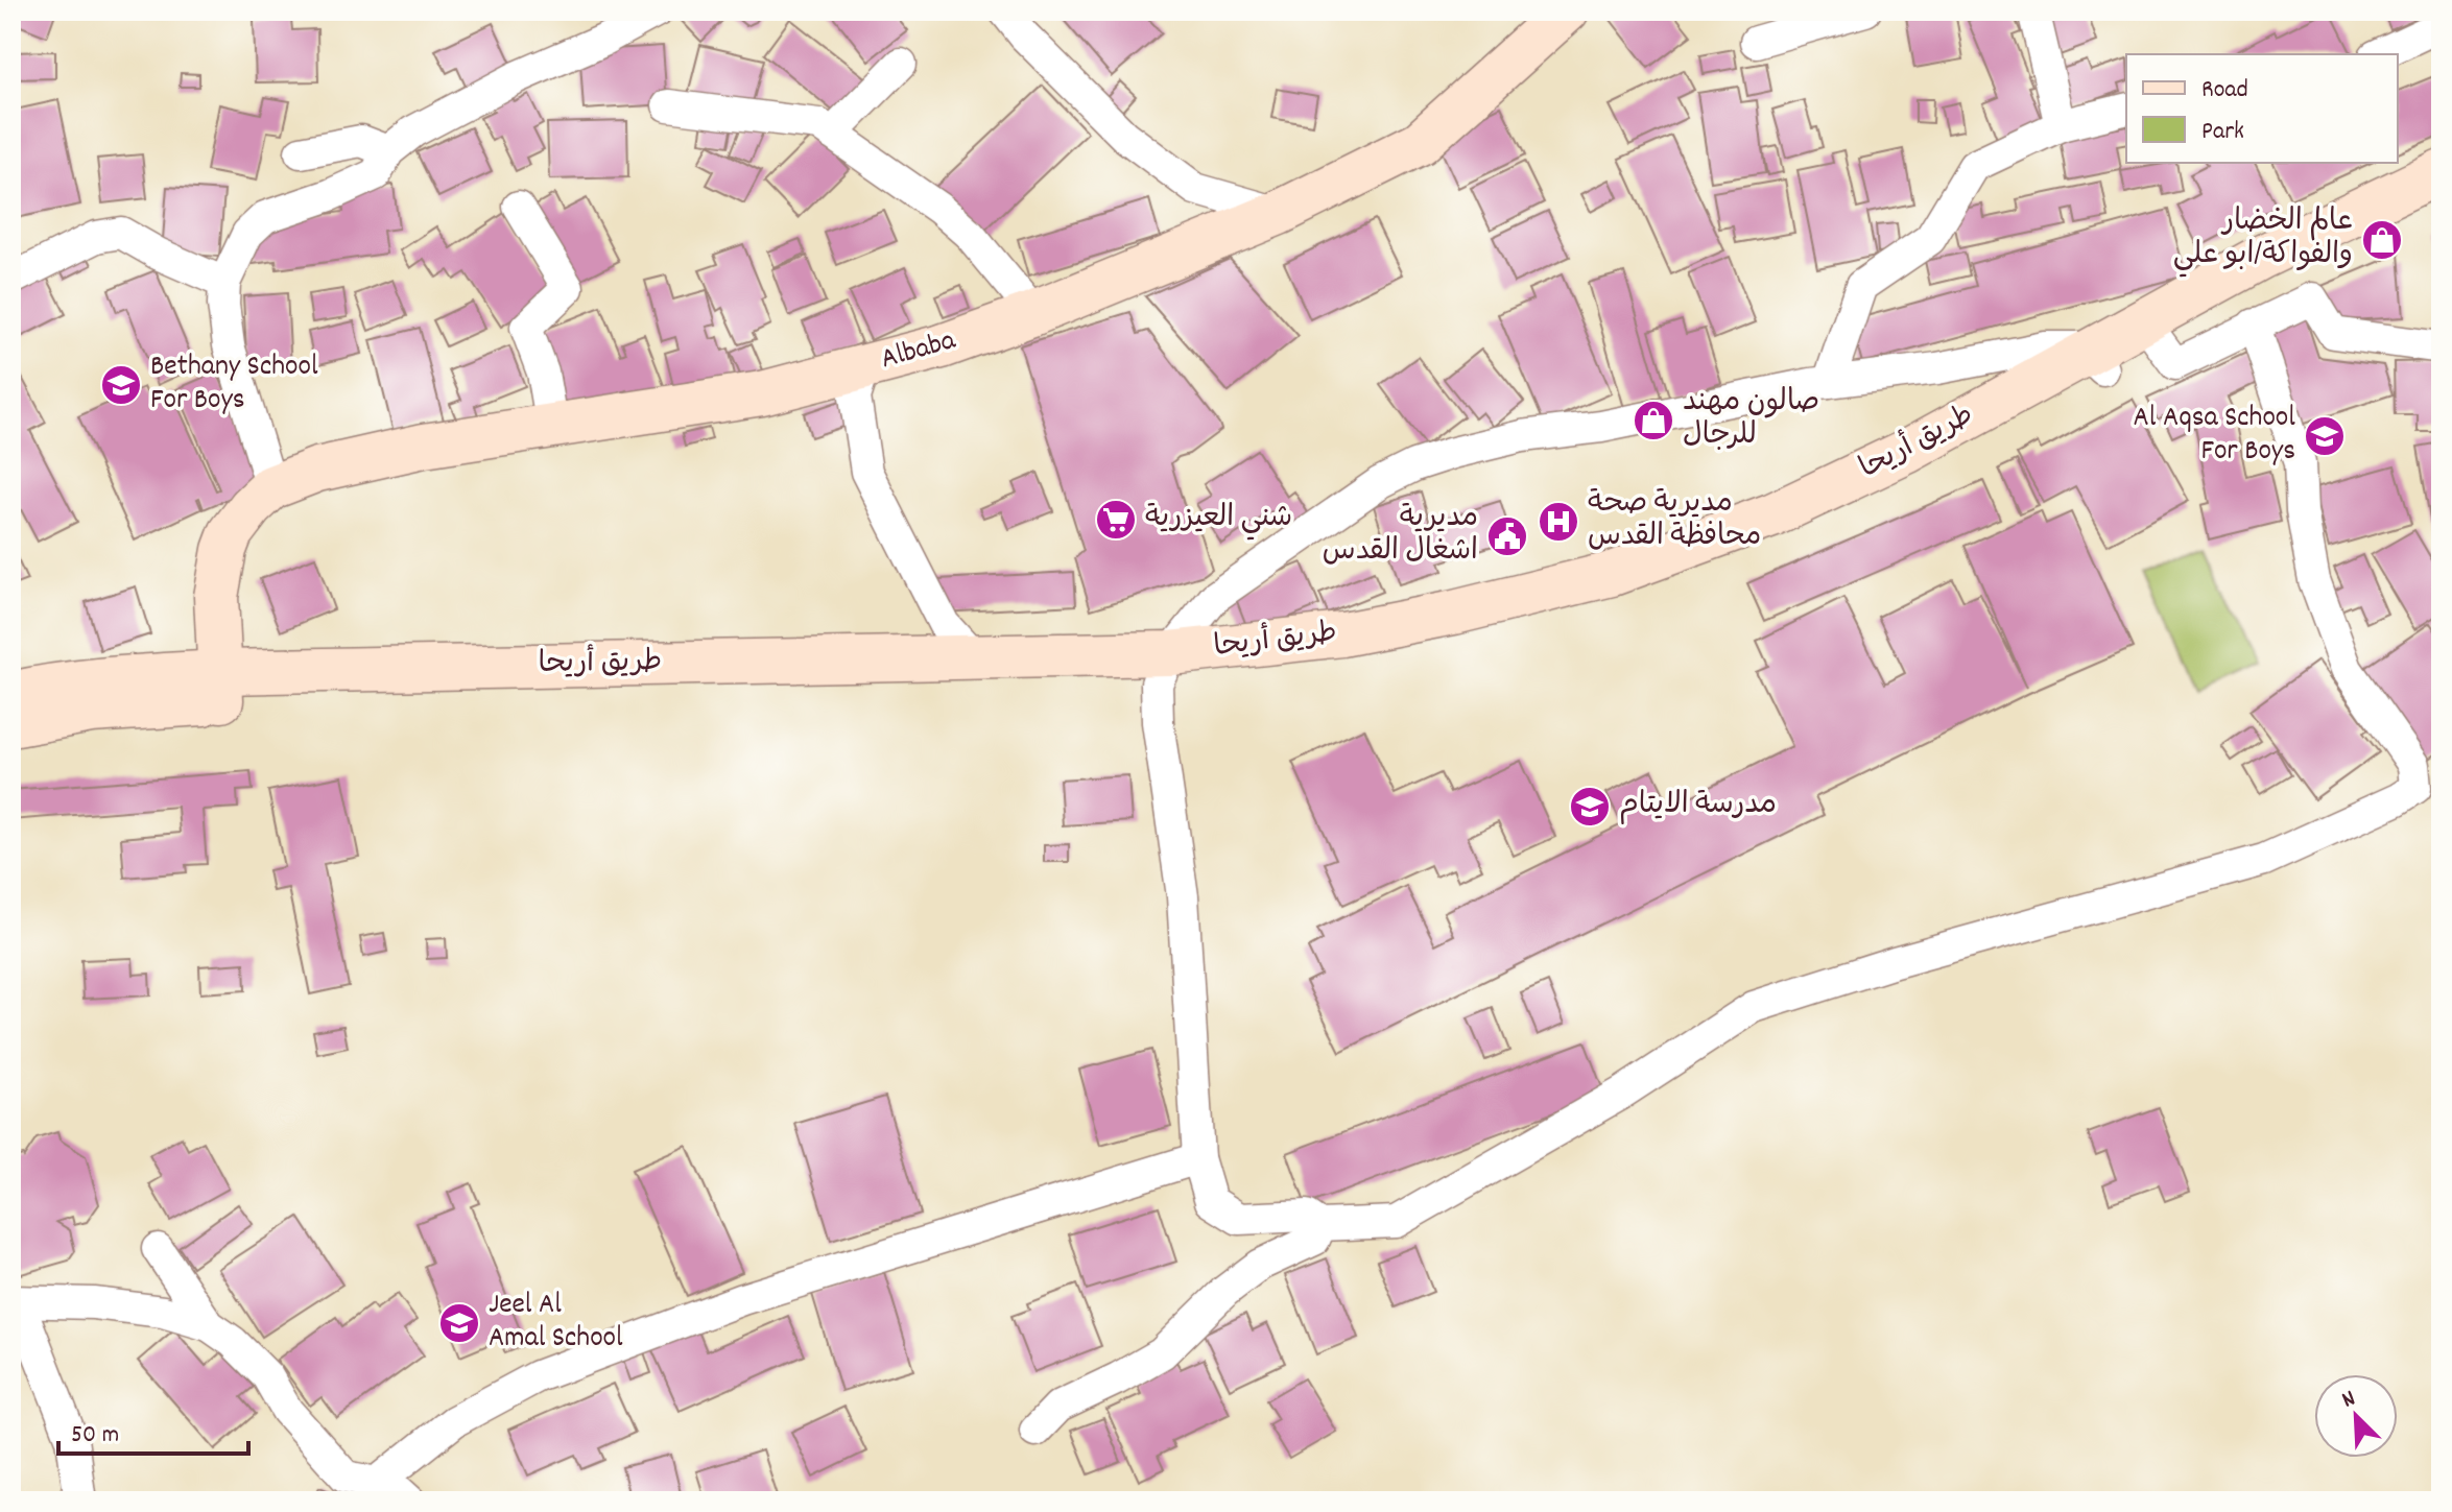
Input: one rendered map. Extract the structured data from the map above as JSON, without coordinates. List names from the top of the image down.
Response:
{
  "streets": {
    "main road": ["Albaba", "طريق أريحا"]
  },
  "crossings": [
    ["Albaba", "طريق أريحا"]
  ],
  "places": {
    "shop": ["عالم الخضار والفواكة/ابو علي", "صالون مهند للرجال"],
    "school or university": [
      "Bethany School For Boys",
      "Al Aqsa School For Boys",
      "مدرسة الايتام",
      "Jeel Al Amal School"
    ],
    "supermarket": ["شني العيزرية"],
    "hospital": ["مديرية صحة محافظة القدس"],
    "public building": ["مديرية اشغال القدس"]
  },
  "legend": ["Road", "Park"],
  "scale_bar": "50 m",
  "north": "top left"
}
